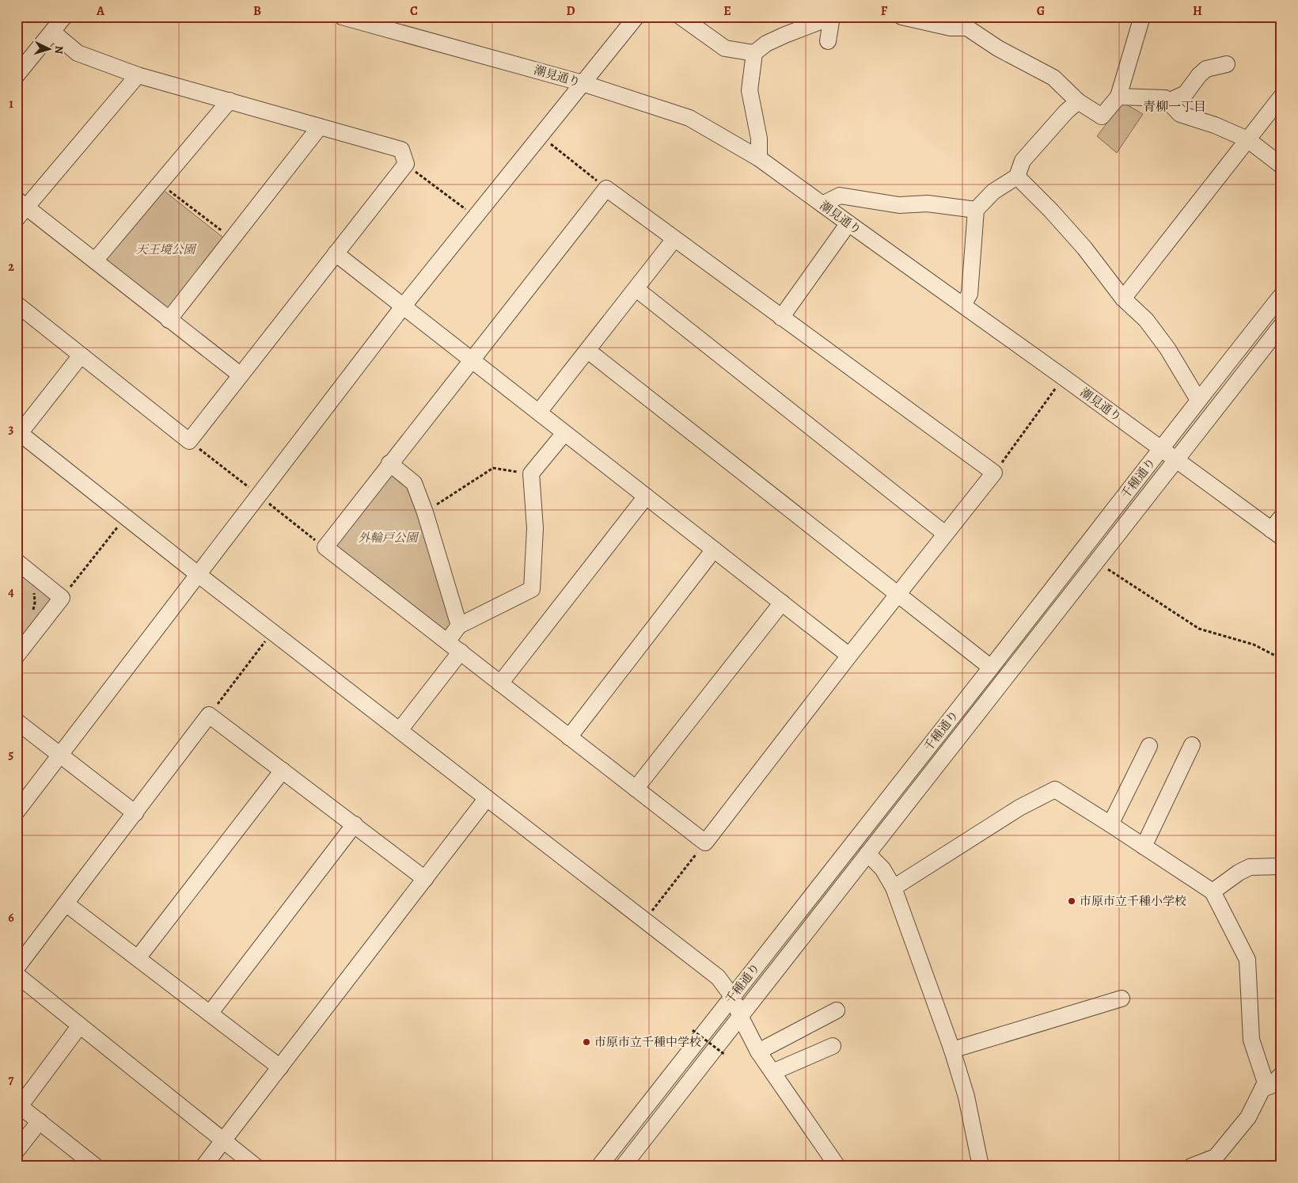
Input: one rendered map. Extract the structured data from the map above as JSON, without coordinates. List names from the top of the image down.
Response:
{
  "streets": {
    "street": ["潮見通り", "千種通り"]
  },
  "crossings": [
    ["潮見通り", "千種通り"]
  ],
  "districts": ["青柳一丁目"],
  "parks": ["天王境公園", "外輪戸公園"],
  "places": ["市原市立千種小学校", "市原市立千種中学校"],
  "north": "right",
  "grid": {
    "columns": [
      "A",
      "B",
      "C",
      "D",
      "E",
      "F",
      "G",
      "H"
    ],
    "rows": [
      "1",
      "2",
      "3",
      "4",
      "5",
      "6",
      "7"
    ]
  }
}
